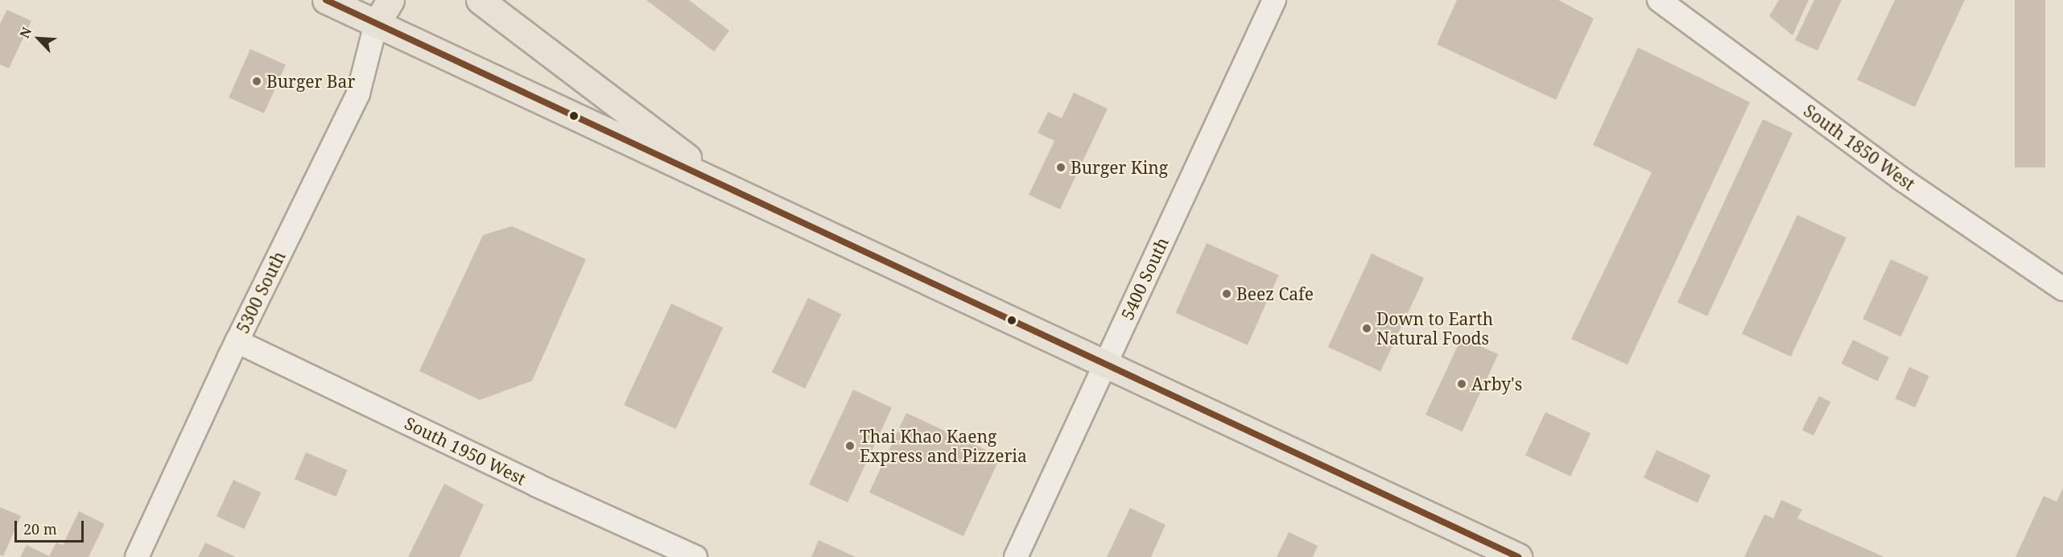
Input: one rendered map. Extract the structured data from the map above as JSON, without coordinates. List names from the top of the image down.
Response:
{
  "streets": {
    "street": [
      "South 1850 West",
      "5400 South",
      "5300 South",
      "South 1950 West"
    ]
  },
  "crossings": [
    ["5300 South", "South 1950 West"]
  ],
  "places": [
    "Burger Bar",
    "Burger King",
    "Beez Cafe",
    "Down to Earth Natural Foods",
    "Arby's",
    "Thai Khao Kaeng Express and Pizzeria"
  ],
  "scale_bar": "20 m",
  "north": "top left"
}
